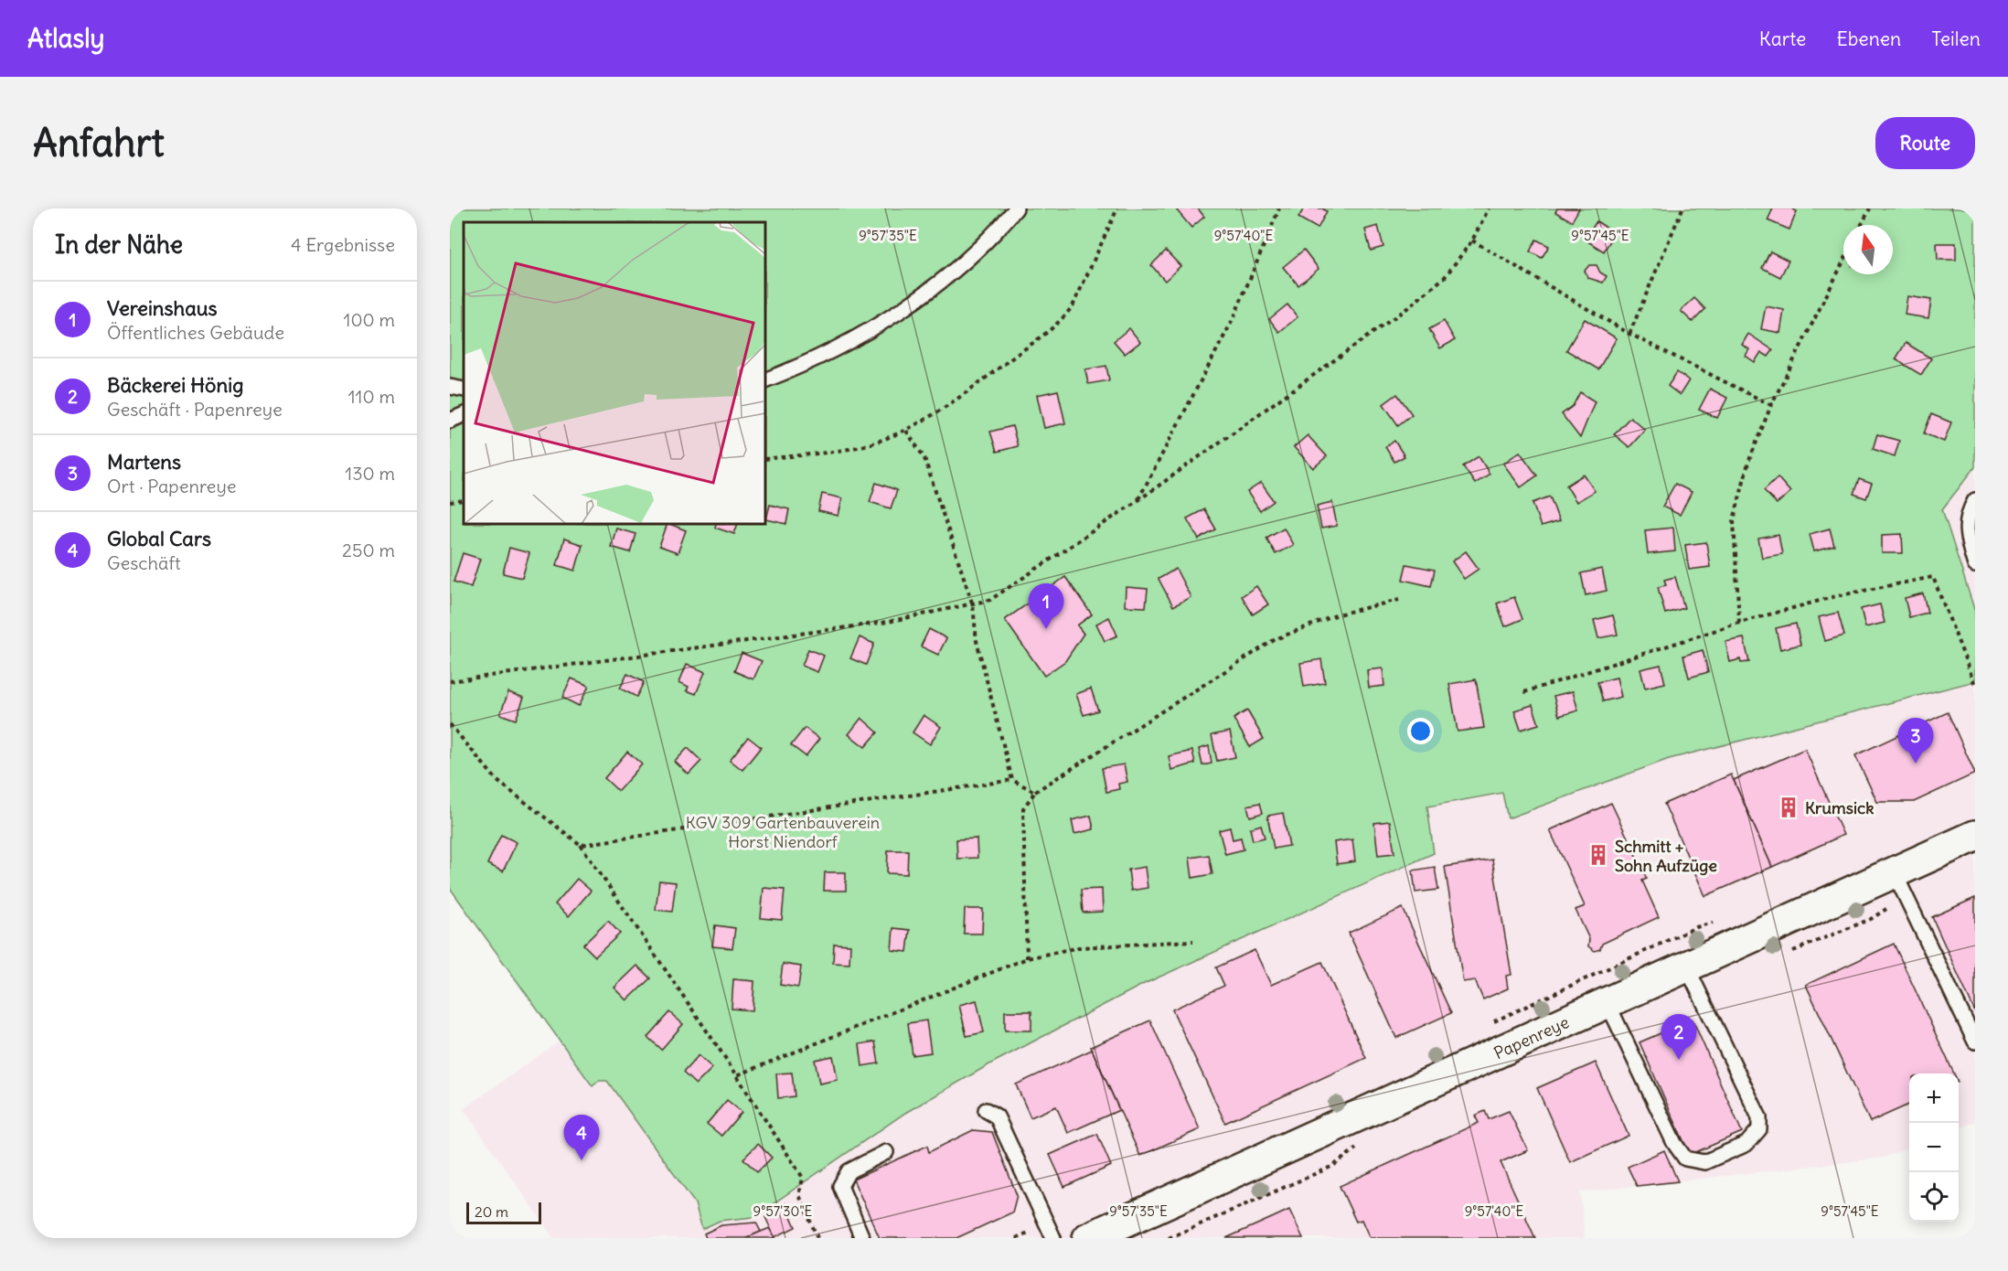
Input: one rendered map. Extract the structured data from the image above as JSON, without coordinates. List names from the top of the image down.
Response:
{
  "streets": {
    "main road": ["Papenreye"]
  },
  "parks": ["KGV 309 Gartenbauverein Horst Niendorf"],
  "places": {
    "building": ["Krumsick", "Schmitt + Sohn Aufzüge"]
  },
  "scale_bar": "20 m",
  "north": "top",
  "page": {
    "header": "Atlasly",
    "nav": ["Karte", "Ebenen", "Teilen"],
    "buttons": "Route",
    "title": "Anfahrt",
    "heading": ["In der Nähe", "4 Ergebnisse"],
    "list": [
      {
        "mark": "1",
        "name": "Vereinshaus",
        "note": "Öffentliches Gebäude",
        "value": "100 m"
      },
      {
        "mark": "2",
        "name": "Bäckerei Hönig",
        "note": "Geschäft · Papenreye",
        "value": "110 m"
      },
      {
        "mark": "3",
        "name": "Martens",
        "note": "Ort · Papenreye",
        "value": "130 m"
      },
      {
        "mark": "4",
        "name": "Global Cars",
        "note": "Geschäft",
        "value": "250 m"
      }
    ],
    "pins": [
      "1",
      "3",
      "2",
      "4"
    ],
    "map_buttons": ["+", "−"],
    "scale": "20 m"
  },
  "coordinates": [
    "9°57'35\"E",
    "9°57'40\"E",
    "9°57'45\"E",
    "9°57'30\"E"
  ]
}
